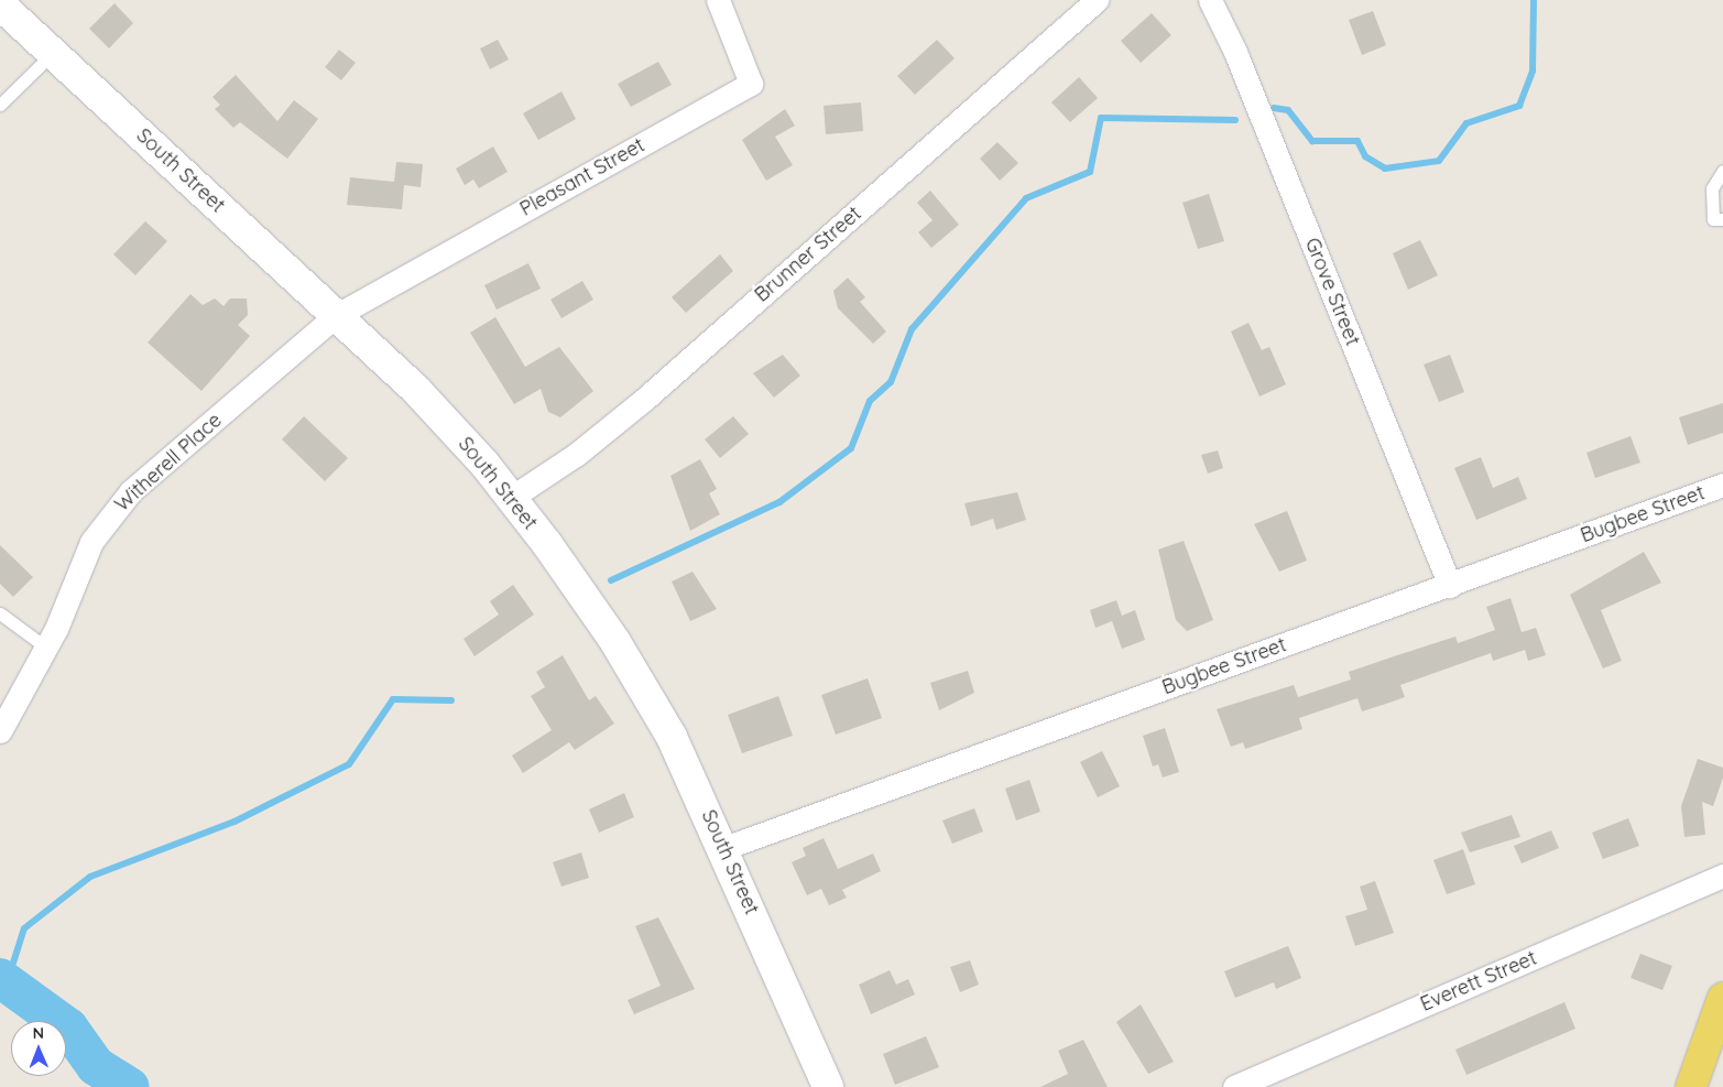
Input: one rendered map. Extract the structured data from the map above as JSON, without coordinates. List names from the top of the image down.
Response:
{
  "streets": {
    "main road": ["South Street"],
    "street": [
      "Pleasant Street",
      "Brunner Street",
      "Grove Street",
      "Witherell Place",
      "Bugbee Street",
      "Everett Street"
    ]
  },
  "crossings": [
    ["South Street", "Pleasant Street"],
    ["South Street", "Brunner Street"],
    ["South Street", "Witherell Place"],
    ["South Street", "Bugbee Street"],
    ["Pleasant Street", "Witherell Place"],
    ["Grove Street", "Bugbee Street"]
  ],
  "north": "top"
}
